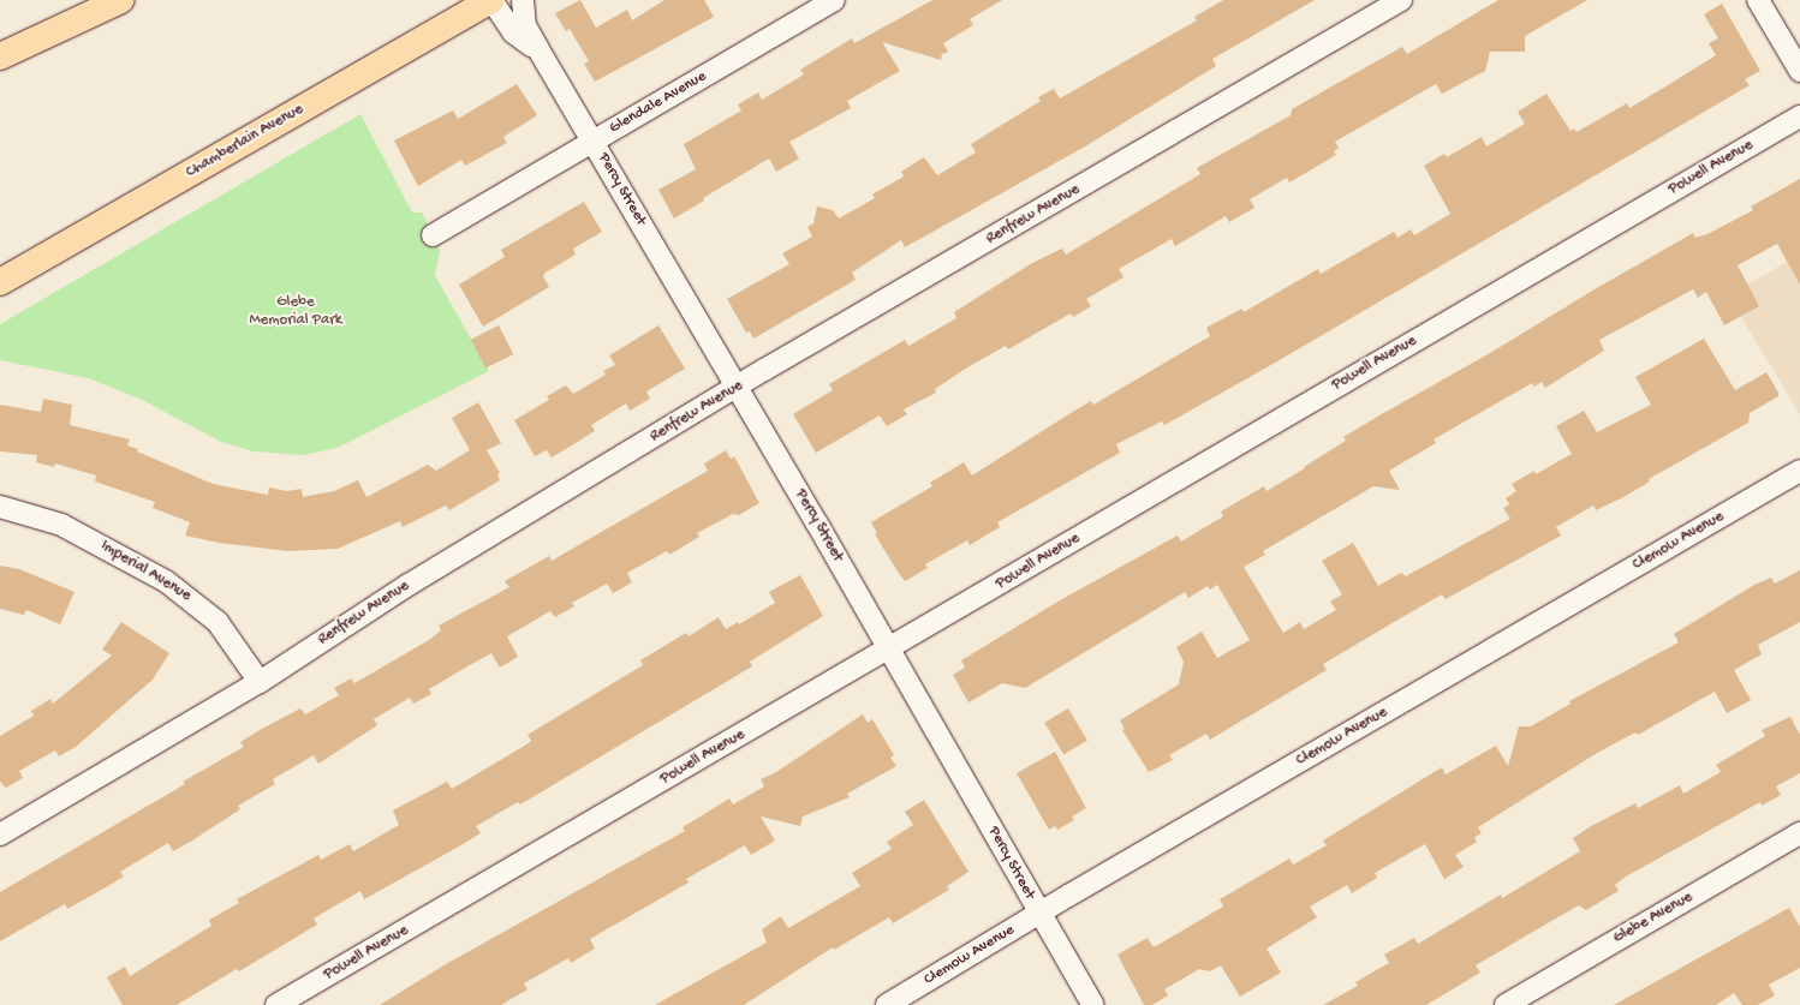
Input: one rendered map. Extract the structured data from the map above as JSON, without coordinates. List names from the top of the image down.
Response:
{
  "streets": {
    "main road": ["Chamberlain Avenue"],
    "street": [
      "Glendale Avenue",
      "Powell Avenue",
      "Percy Street",
      "Renfrew Avenue",
      "Clemow Avenue",
      "Imperial Avenue",
      "Glebe Avenue"
    ]
  },
  "crossings": [
    ["Glendale Avenue", "Percy Street"],
    ["Chamberlain Avenue", "Percy Street"],
    ["Powell Avenue", "Percy Street"],
    ["Percy Street", "Renfrew Avenue"],
    ["Percy Street", "Clemow Avenue"],
    ["Renfrew Avenue", "Imperial Avenue"]
  ],
  "parks": ["Glebe Memorial Park"]
}
